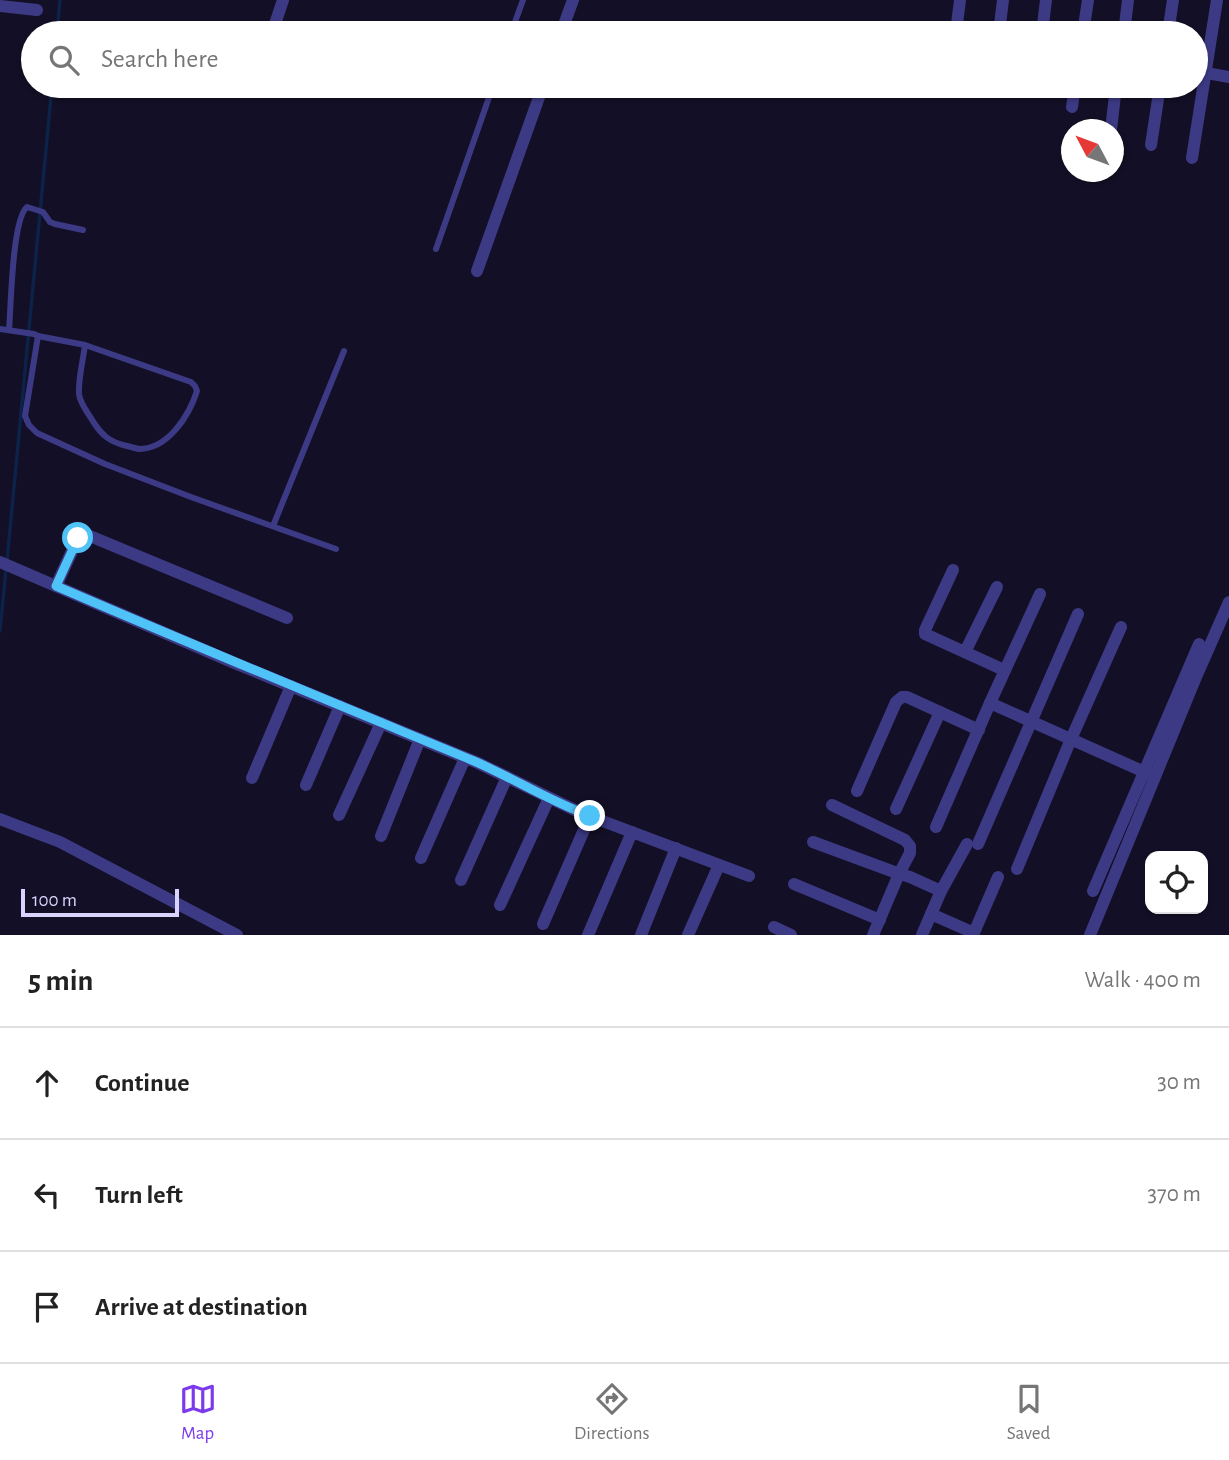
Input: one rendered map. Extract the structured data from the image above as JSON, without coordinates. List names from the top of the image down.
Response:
{
  "scale_bar": "100 m",
  "north": "top left",
  "page": {
    "search": "Search here",
    "scale": "100 m",
    "heading": ["5 min", "Walk · 400 m"],
    "list": [
      ["Continue", "30 m"],
      ["Turn left", "370 m"],
      "Arrive at destination"
    ],
    "nav": ["Map", "Directions", "Saved"]
  }
}
